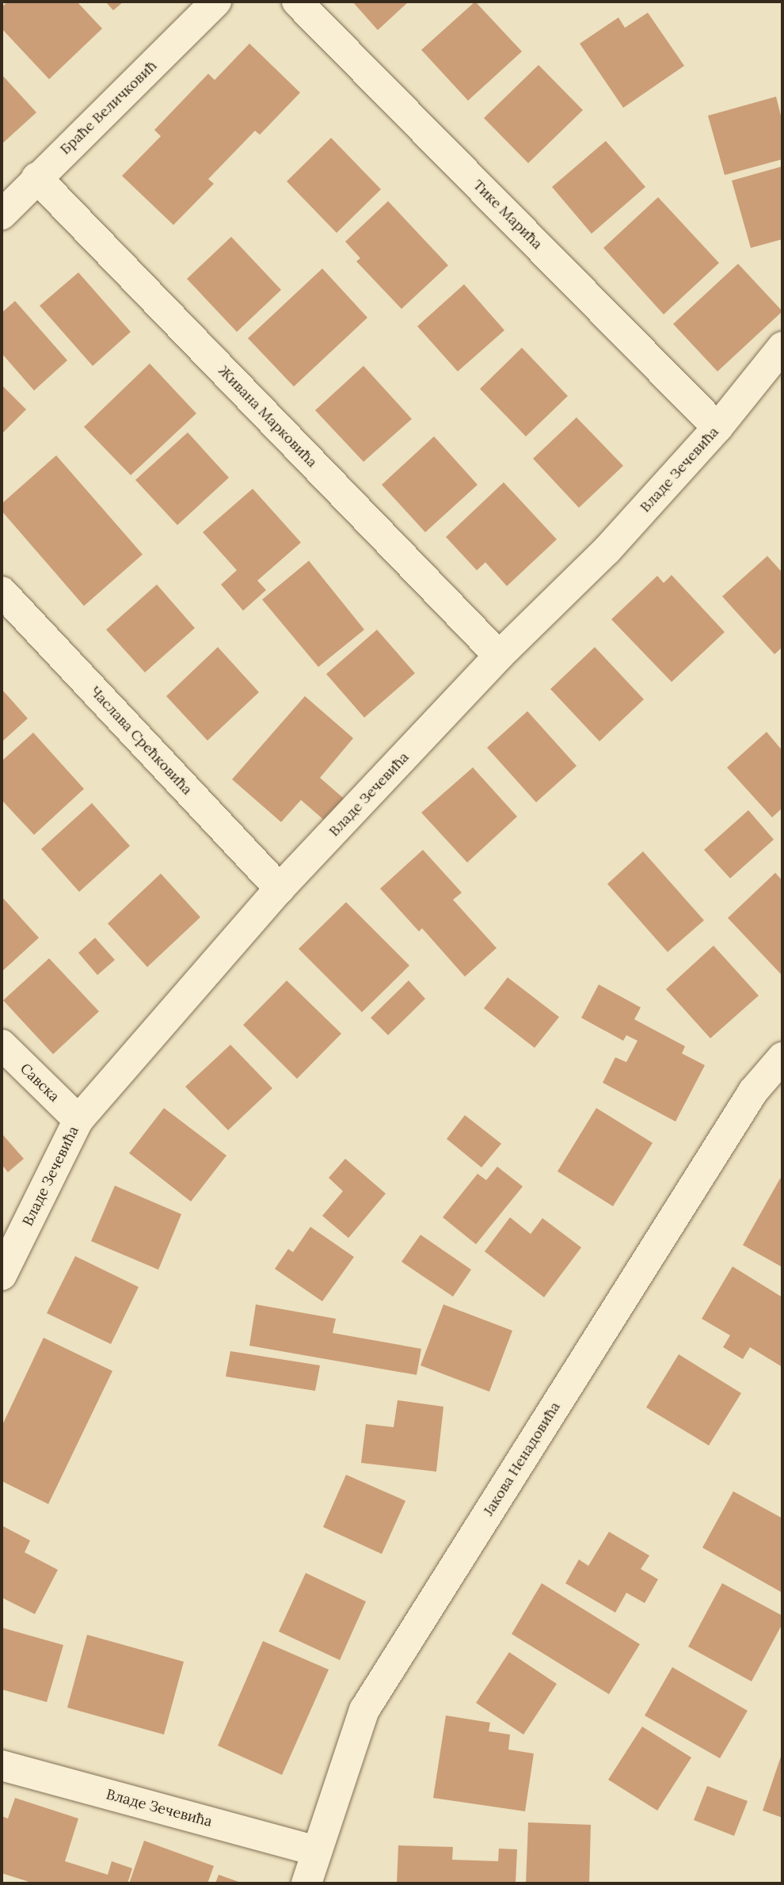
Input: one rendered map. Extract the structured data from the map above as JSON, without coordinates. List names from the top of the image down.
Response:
{
  "streets": {
    "street": [
      "Браће Величковић",
      "Тике Марића",
      "Живана Марковића",
      "Владе Зечевића",
      "Часлава Срећковића",
      "Савска",
      "Јакова Ненадовића"
    ]
  },
  "crossings": [
    ["Браће Величковић", "Живана Марковића"],
    ["Тике Марића", "Владе Зечевића"],
    ["Живана Марковића", "Владе Зечевића"],
    ["Владе Зечевића", "Часлава Срећковића"],
    ["Владе Зечевића", "Савска"],
    ["Владе Зечевића", "Јакова Ненадовића"]
  ]
}
